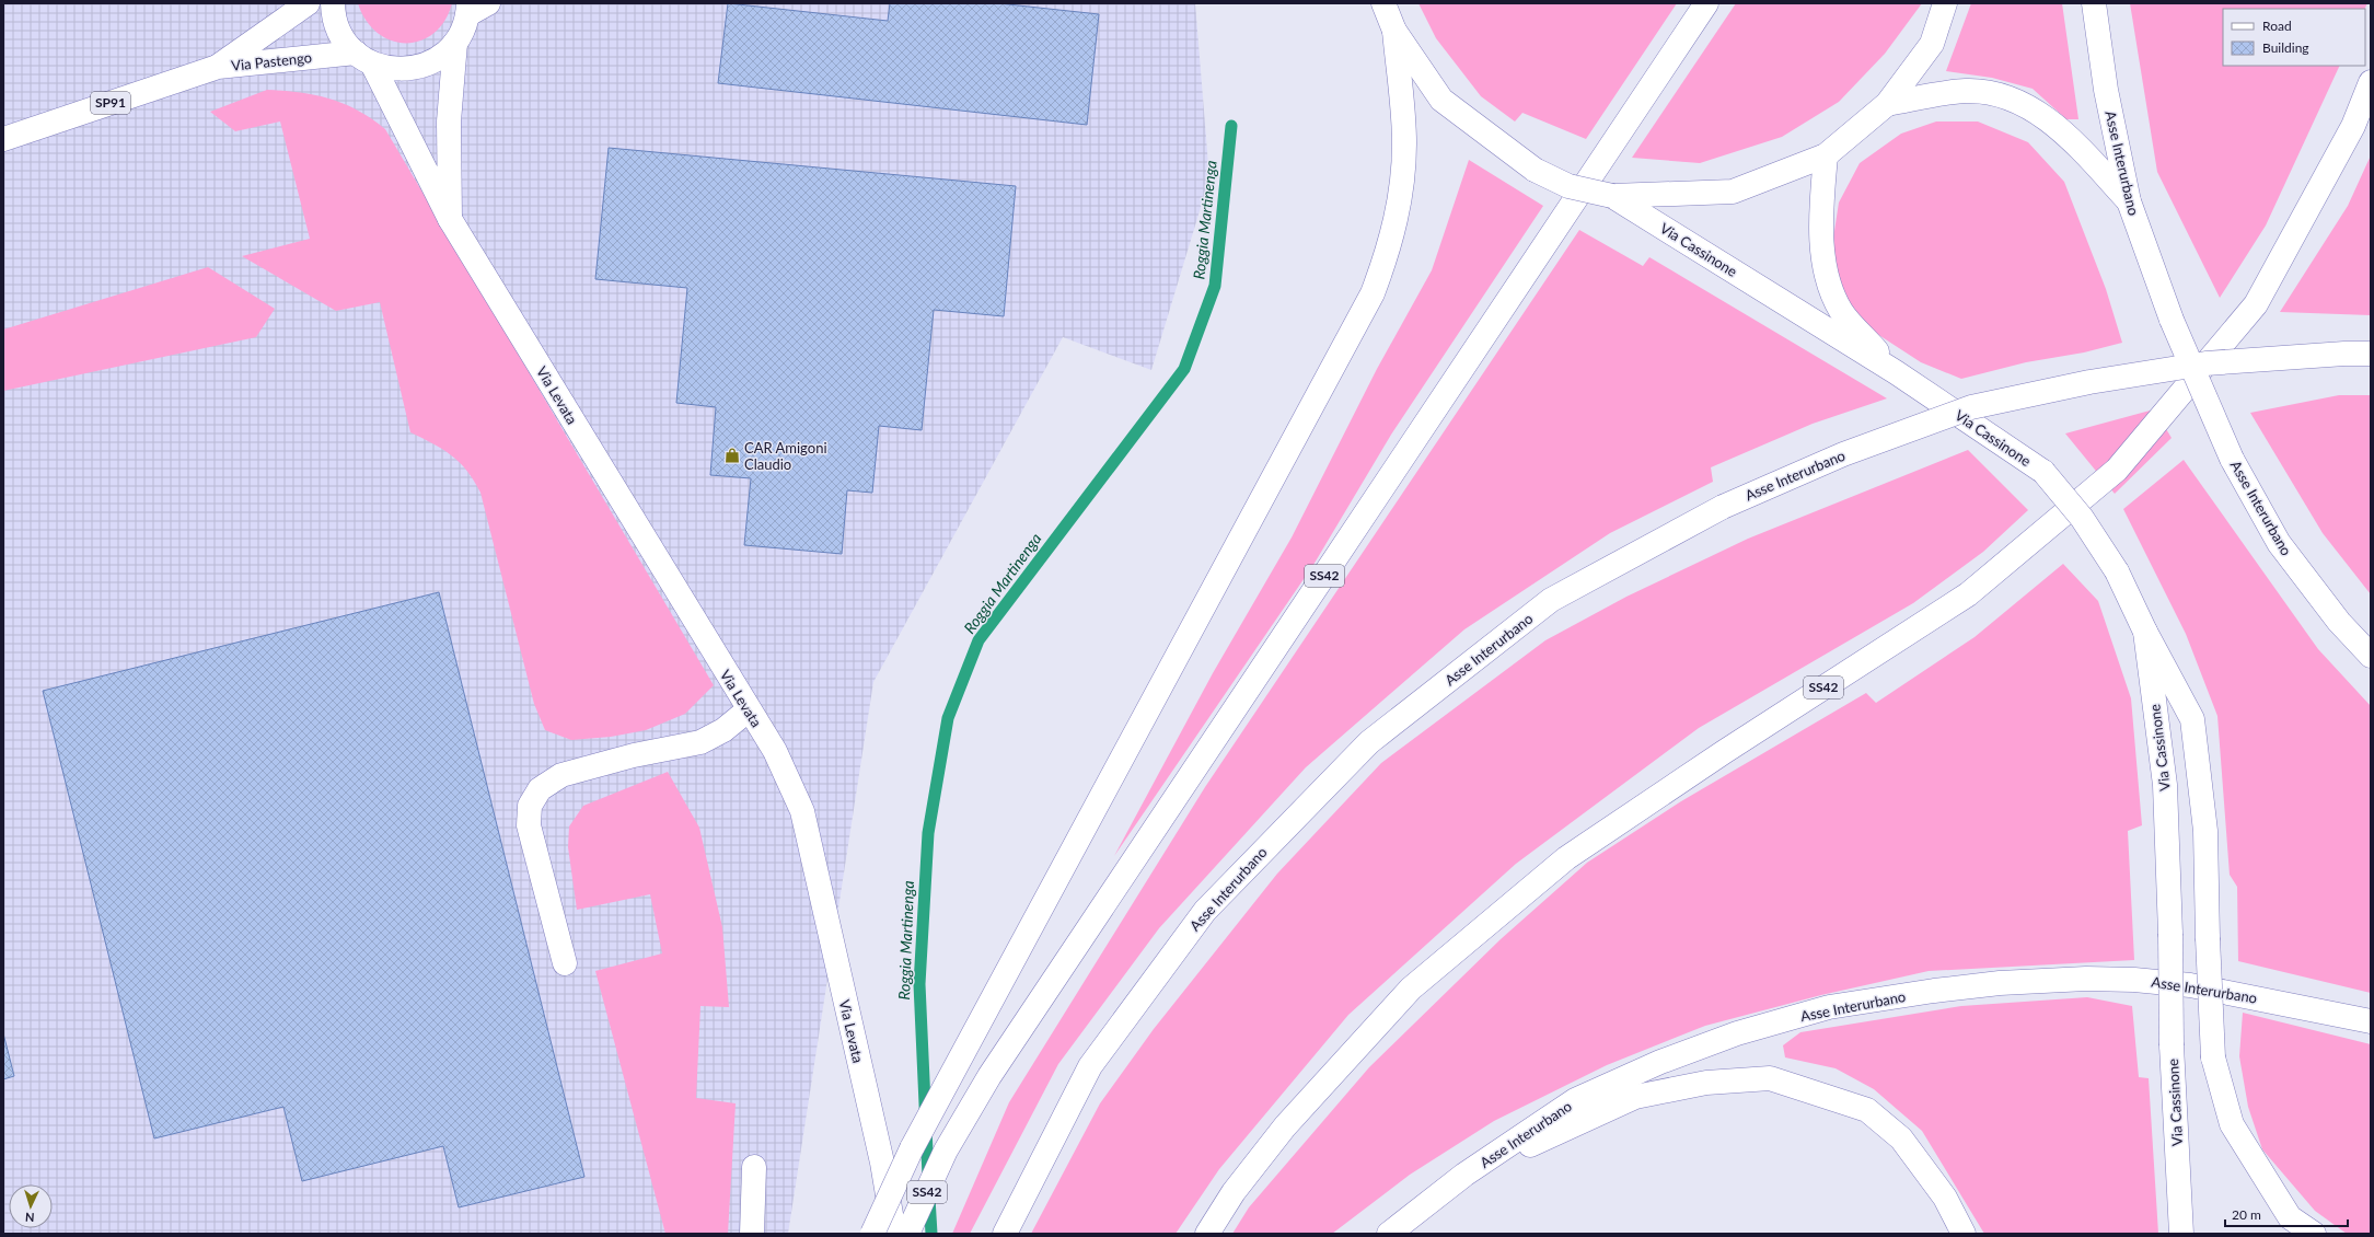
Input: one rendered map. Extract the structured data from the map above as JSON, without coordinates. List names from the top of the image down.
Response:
{
  "streets": {
    "main road": [
      "Via Pastengo",
      "SP91",
      "Asse Interurbano",
      "Via Cassinone",
      "Via Levata",
      "SS42"
    ]
  },
  "crossings": [
    ["Via Pastengo", "SP91"],
    ["Via Pastengo", "Via Levata"]
  ],
  "water": ["Roggia Martinenga"],
  "places": {
    "shop": ["CAR Amigoni Claudio"]
  },
  "legend": ["Road", "Building"],
  "scale_bar": "20 m",
  "north": "bottom"
}
